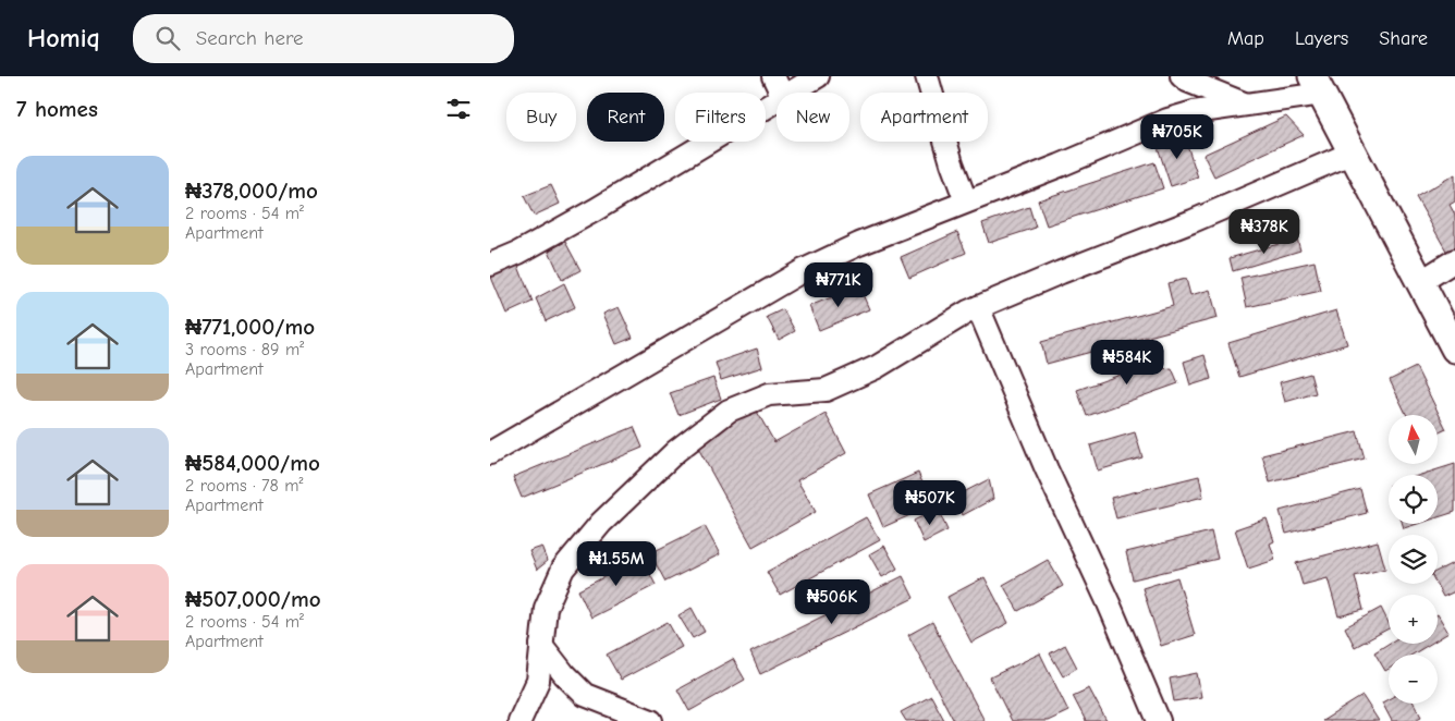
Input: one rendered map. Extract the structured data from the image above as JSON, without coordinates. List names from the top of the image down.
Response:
{
  "north": "top",
  "page": {
    "header": "Homiq",
    "search": "Search here",
    "nav": ["Map", "Layers", "Share"],
    "heading": "7 homes",
    "chip": [
      "Buy",
      "Rent",
      "Filters",
      "New",
      "Apartment"
    ],
    "price": [
      "₦705K",
      "₦378K",
      "₦771K",
      "₦584K",
      "₦507K",
      "₦1.55M",
      "₦506K"
    ],
    "list": [
      {
        "name": "₦378,000/mo",
        "note": "2 rooms · 54 m² · Apartment"
      },
      {
        "name": "₦771,000/mo",
        "note": "3 rooms · 89 m² · Apartment"
      },
      {
        "name": "₦584,000/mo",
        "note": "2 rooms · 78 m² · Apartment"
      },
      {
        "name": "₦507,000/mo",
        "note": "2 rooms · 54 m² · Apartment"
      }
    ],
    "map_buttons": ["+", "−"]
  }
}
